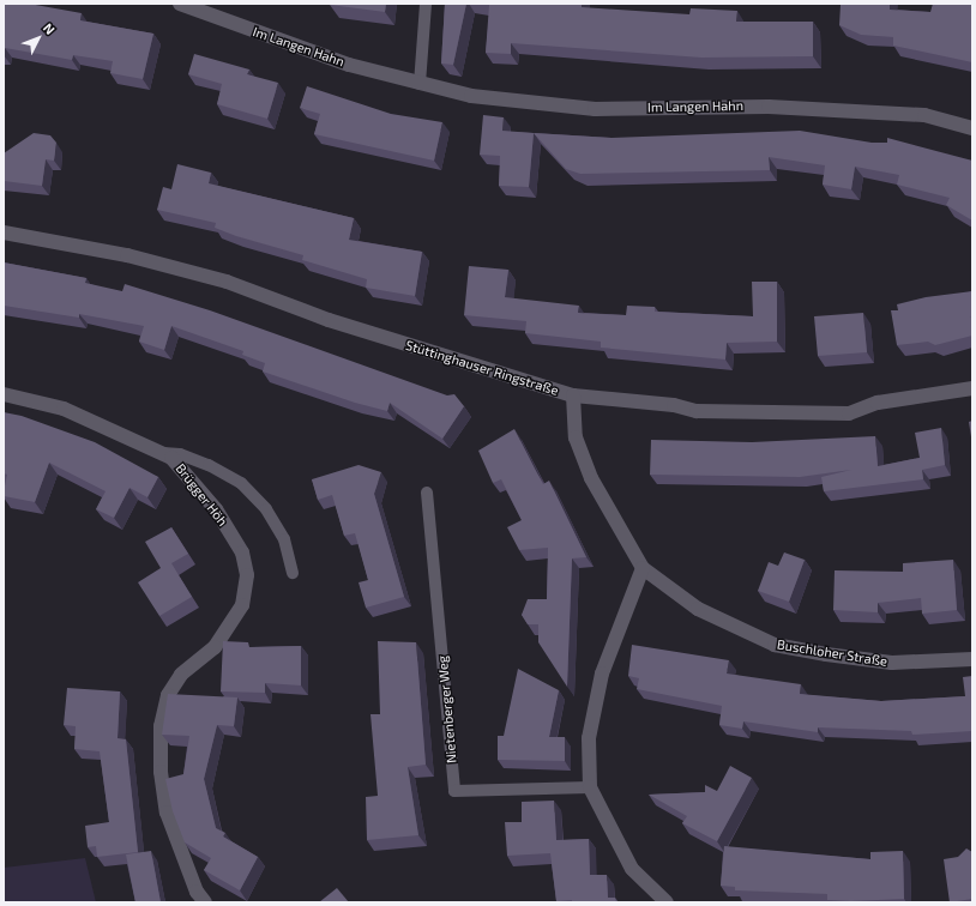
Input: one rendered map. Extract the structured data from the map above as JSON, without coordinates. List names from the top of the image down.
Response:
{
  "streets": {
    "street": [
      "Im Langen Hahn",
      "Stüttinghauser Ringstraße",
      "Brügger Höh",
      "Buschloher Straße"
    ],
    "lane": ["Nietenberger Weg"]
  },
  "crossings": [
    ["Stüttinghauser Ringstraße", "Buschloher Straße"]
  ],
  "north": "top right"
}
